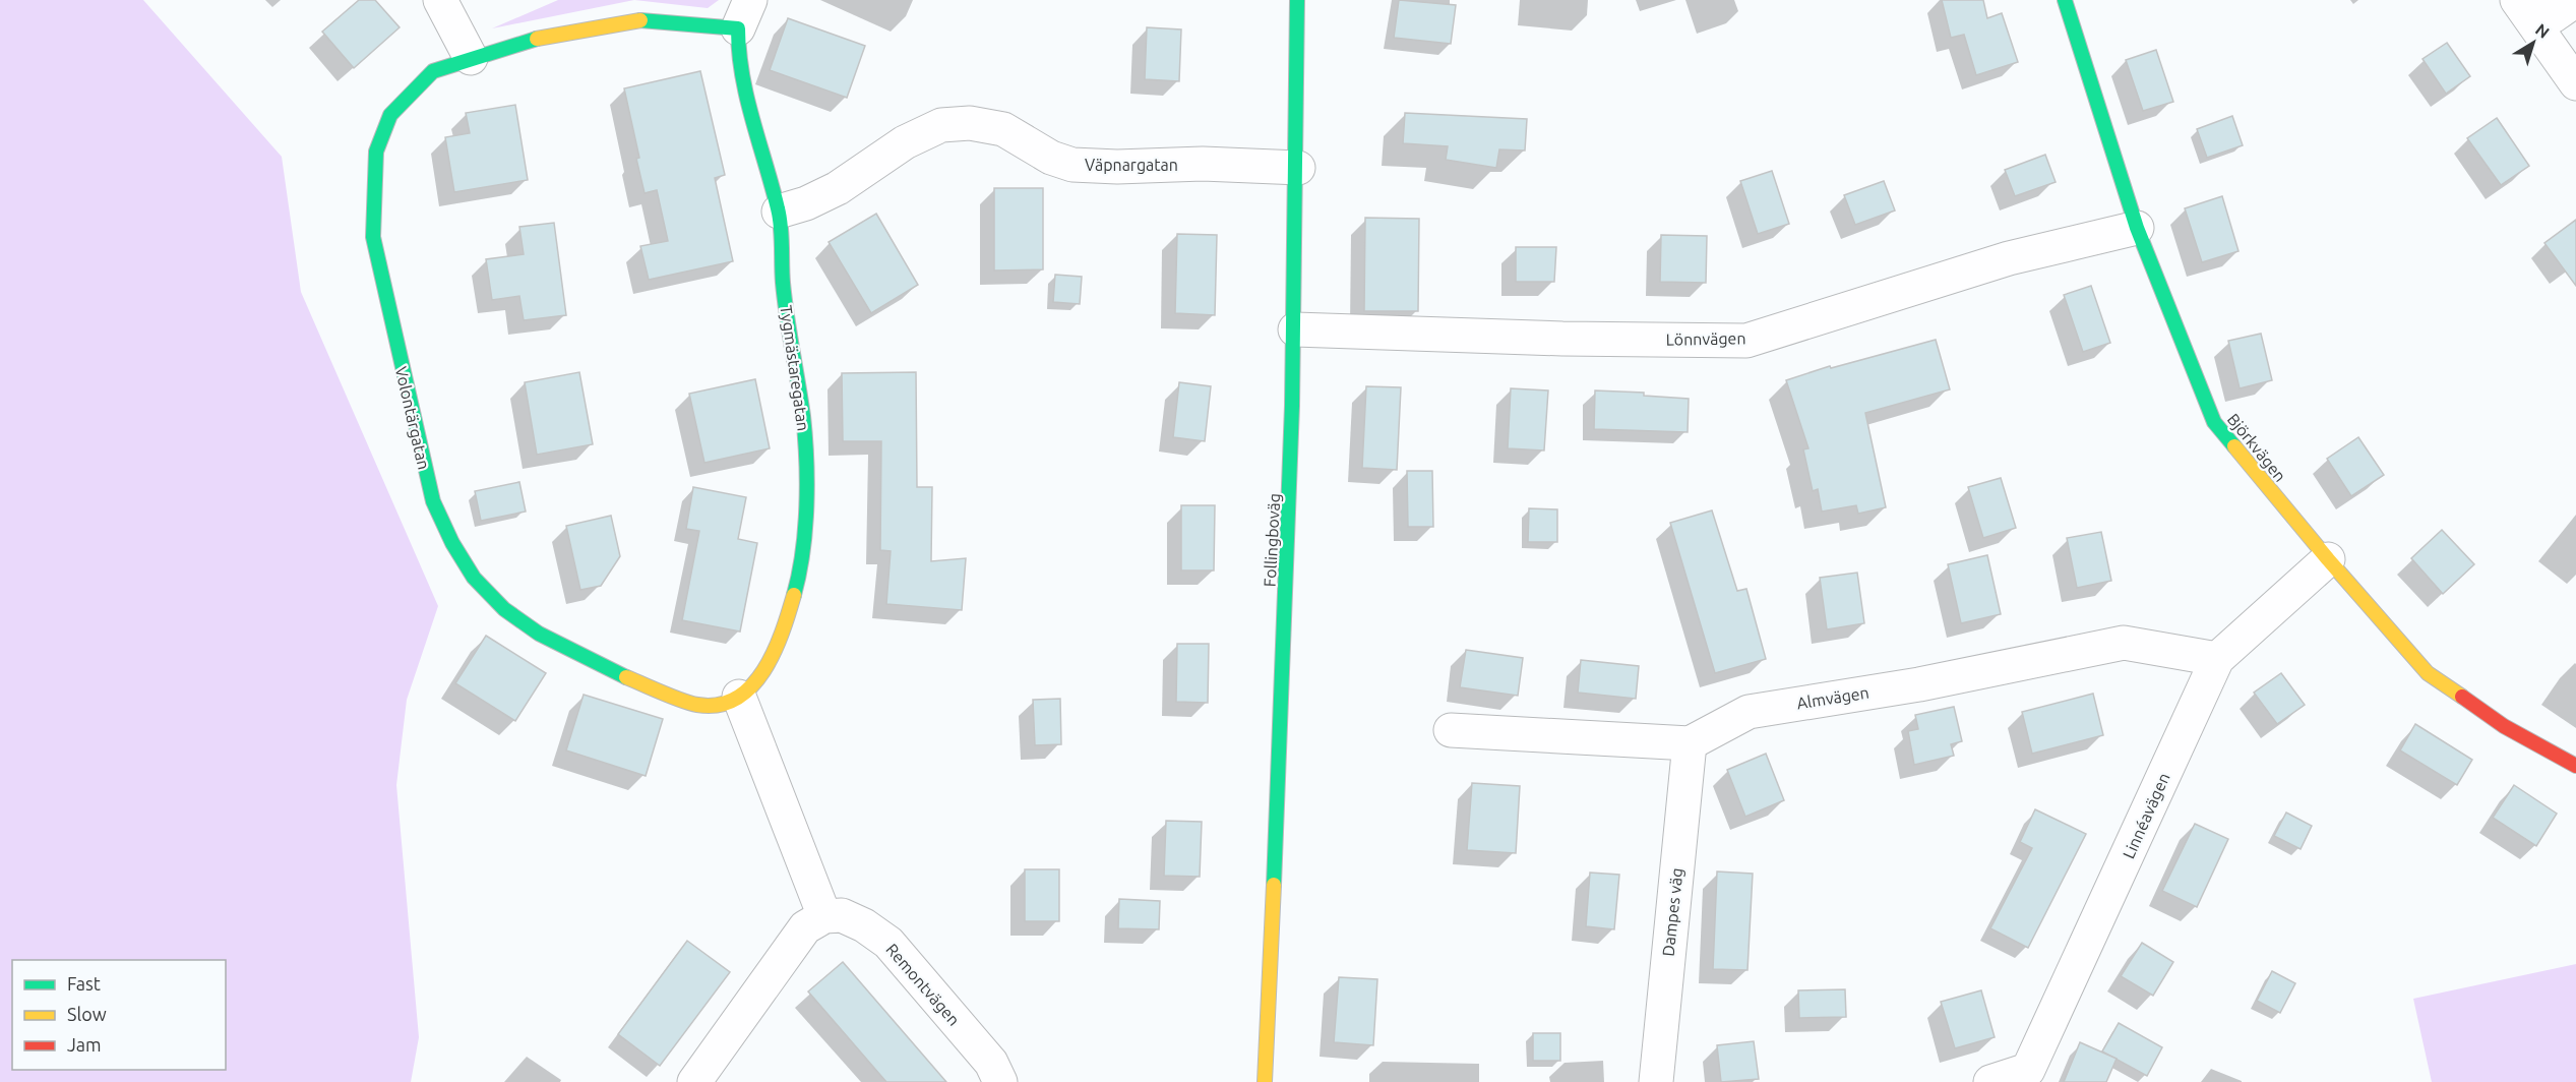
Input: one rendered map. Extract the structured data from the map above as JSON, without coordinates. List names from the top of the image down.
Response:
{
  "streets": {
    "street": [
      "Väpnargatan",
      "Lönnvägen",
      "Tygmästaregatan",
      "Volontärgatan",
      "Björkvägen",
      "Follingboväg",
      "Almvägen",
      "Linnéavägen",
      "Dampes väg",
      "Remontvägen"
    ]
  },
  "crossings": [
    ["Väpnargatan", "Tygmästaregatan"],
    ["Väpnargatan", "Follingboväg"],
    ["Lönnvägen", "Björkvägen"],
    ["Lönnvägen", "Follingboväg"],
    ["Tygmästaregatan", "Volontärgatan"],
    ["Björkvägen", "Linnéavägen"],
    ["Almvägen", "Linnéavägen"],
    ["Almvägen", "Dampes väg"]
  ],
  "legend": ["Fast", "Slow", "Jam"],
  "north": "top right"
}
